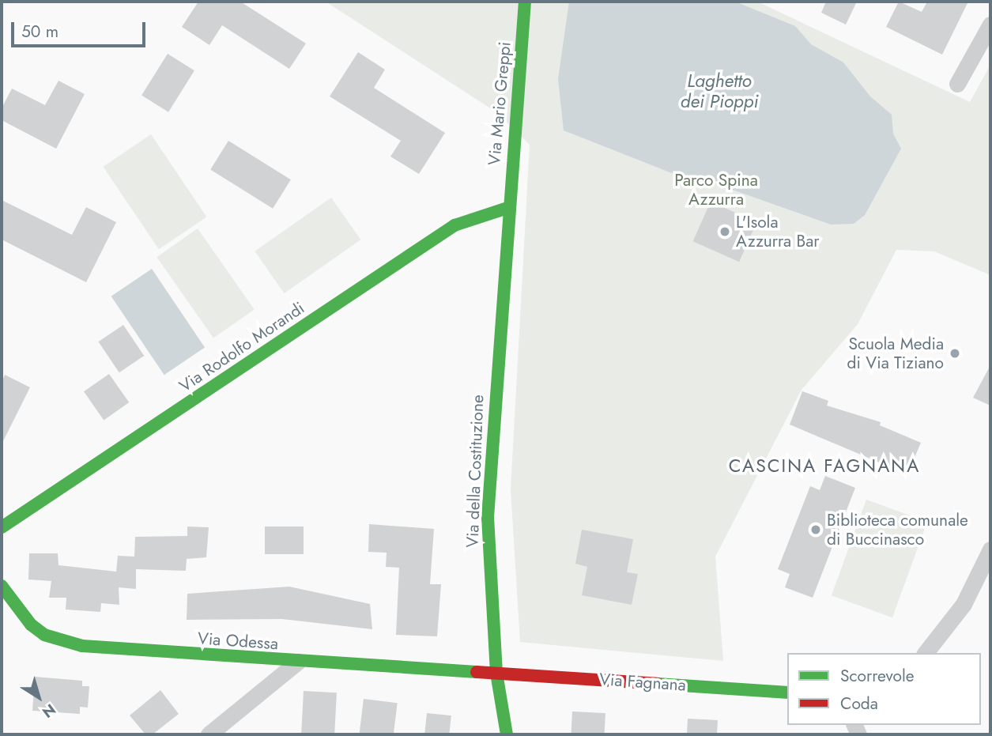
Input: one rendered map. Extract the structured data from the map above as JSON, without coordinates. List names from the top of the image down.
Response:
{
  "streets": {
    "street": [
      "Via Mario Greppi",
      "Via Rodolfo Morandi",
      "Via della Costituzione",
      "Via Odessa",
      "Via Fagnana"
    ]
  },
  "crossings": [
    ["Via Mario Greppi", "Via Rodolfo Morandi"],
    ["Via Mario Greppi", "Via della Costituzione"],
    ["Via Rodolfo Morandi", "Via della Costituzione"],
    ["Via della Costituzione", "Via Odessa"],
    ["Via della Costituzione", "Via Fagnana"],
    ["Via Odessa", "Via Fagnana"]
  ],
  "districts": ["CASCINA FAGNANA"],
  "water": ["Laghetto dei Pioppi"],
  "parks": ["Parco Spina Azzurra"],
  "places": ["L'Isola Azzurra Bar", "Scuola Media di Via Tiziano", "Biblioteca comunale di Buccinasco"],
  "legend": ["Scorrevole", "Coda"],
  "scale_bar": "50 m",
  "north": "bottom right"
}
